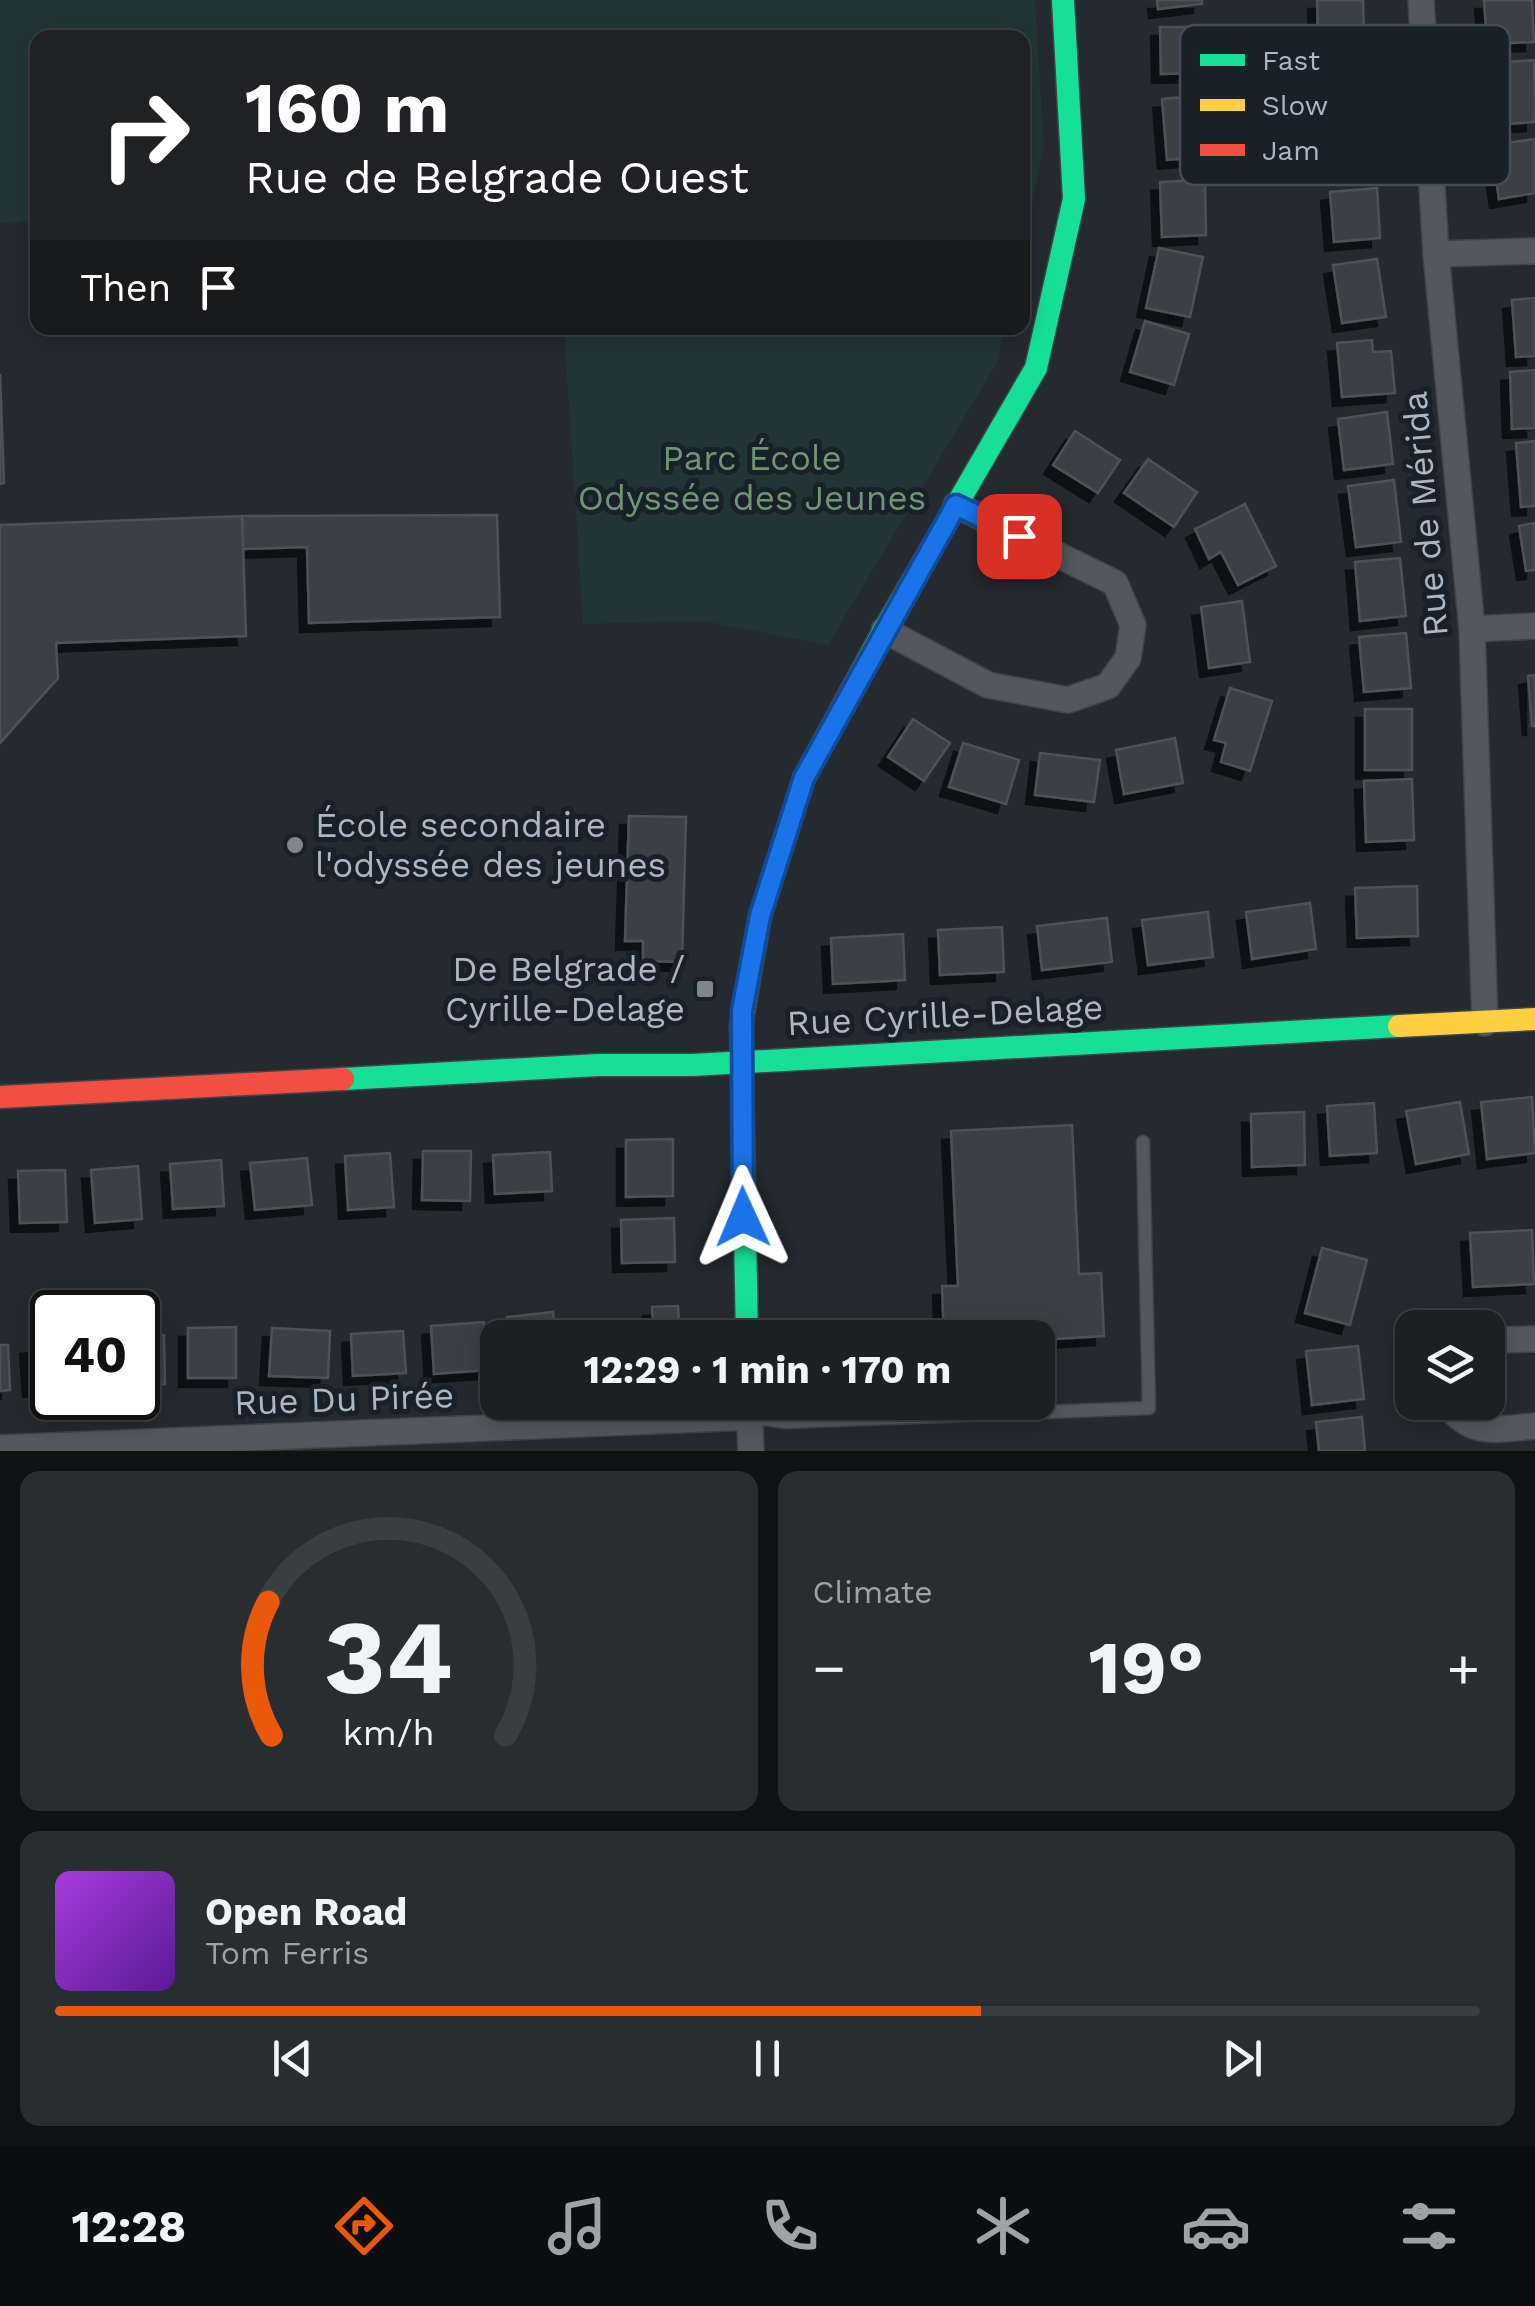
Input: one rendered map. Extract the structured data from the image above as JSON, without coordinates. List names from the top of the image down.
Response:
{
  "streets": {
    "street": ["Rue de Mérida", "Rue Cyrille-Delage", "Rue Du Pirée"]
  },
  "crossings": [
    ["Rue de Mérida", "Rue Cyrille-Delage"]
  ],
  "parks": ["Parc École Odyssée des Jeunes"],
  "places": {
    "other": ["École secondaire l'odyssée des jeunes"],
    "transit": ["De Belgrade / Cyrille-Delage"]
  },
  "legend": ["Fast", "Slow", "Jam"],
  "page": {
    "turn": ["160 m", "Rue de Belgrade Ouest"],
    "then": "Then",
    "limit": "40",
    "trip": "12:29 · 1 min · 170 m",
    "tile": "Climate",
    "heat": ["−", "19°", "+"],
    "song": ["Open Road", "Tom Ferris"],
    "tabs": "12:28",
    "gauge": ["34", "km/h"]
  }
}
